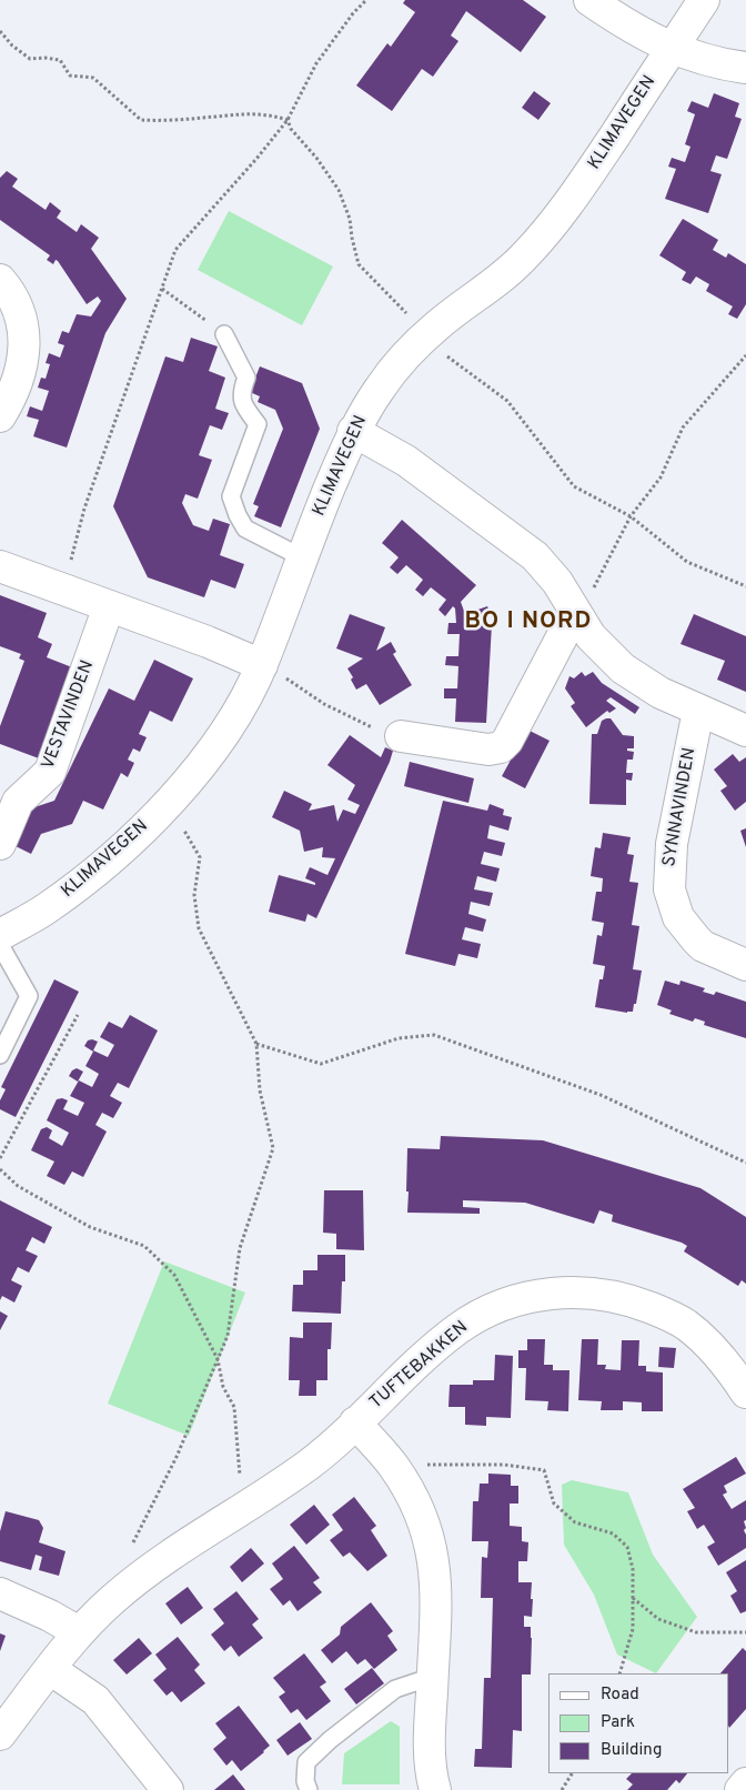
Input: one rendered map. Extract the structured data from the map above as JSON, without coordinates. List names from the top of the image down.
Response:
{
  "streets": {
    "street": [
      "KLIMAVEGEN",
      "VESTAVINDEN",
      "SYNNAVINDEN",
      "TUFTEBAKKEN"
    ]
  },
  "districts": ["BO I NORD"],
  "legend": ["Road", "Park", "Building"]
}
